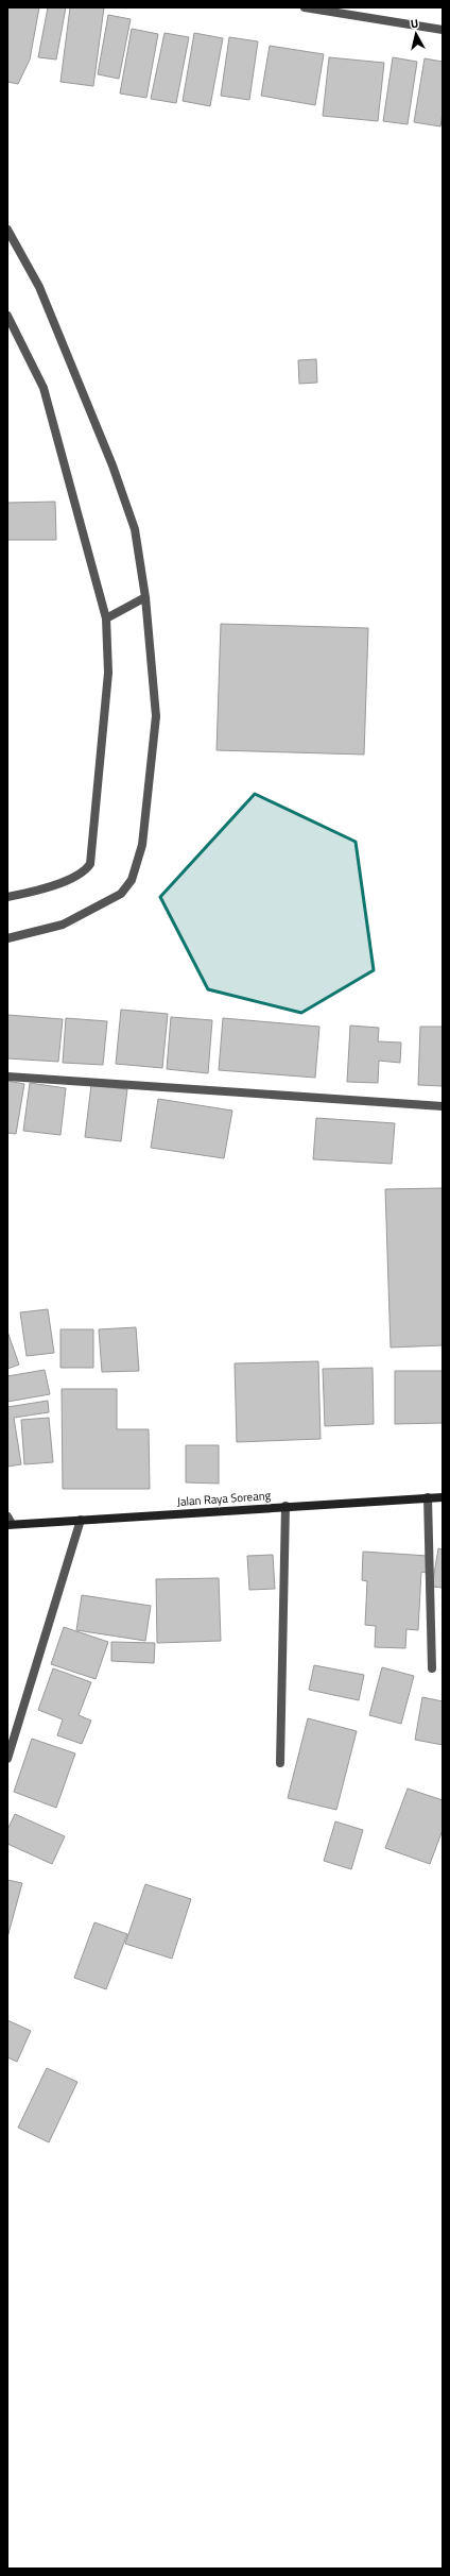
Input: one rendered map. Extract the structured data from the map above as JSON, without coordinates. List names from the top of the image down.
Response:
{
  "streets": {
    "main road": ["Jalan Raya Soreang"]
  },
  "north": "top"
}
